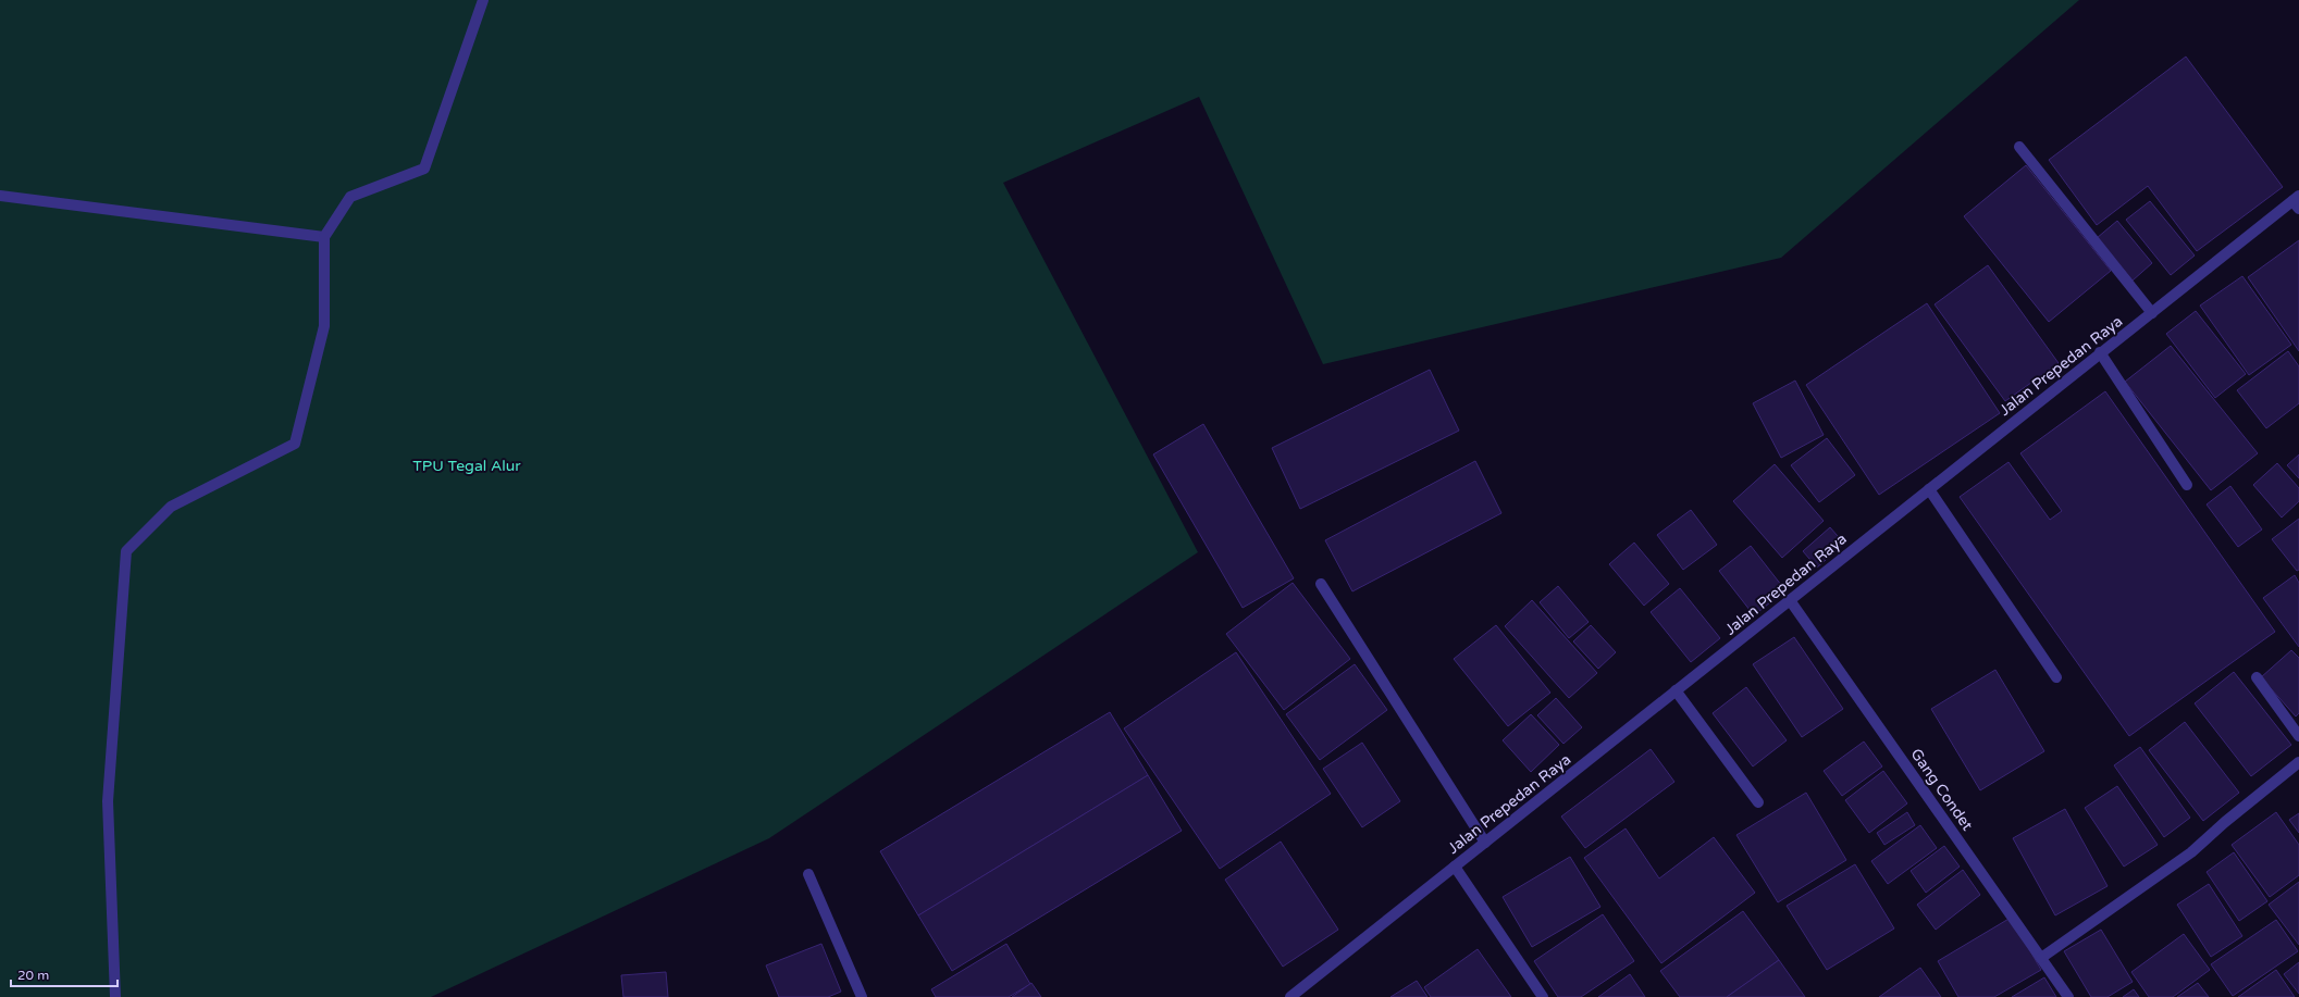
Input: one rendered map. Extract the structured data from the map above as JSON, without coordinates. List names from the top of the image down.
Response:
{
  "streets": {
    "street": ["Jalan Prepedan Raya", "Gang Condet"]
  },
  "crossings": [
    ["Jalan Prepedan Raya", "Gang Condet"]
  ],
  "parks": ["TPU Tegal Alur"],
  "scale_bar": "20 m"
}
